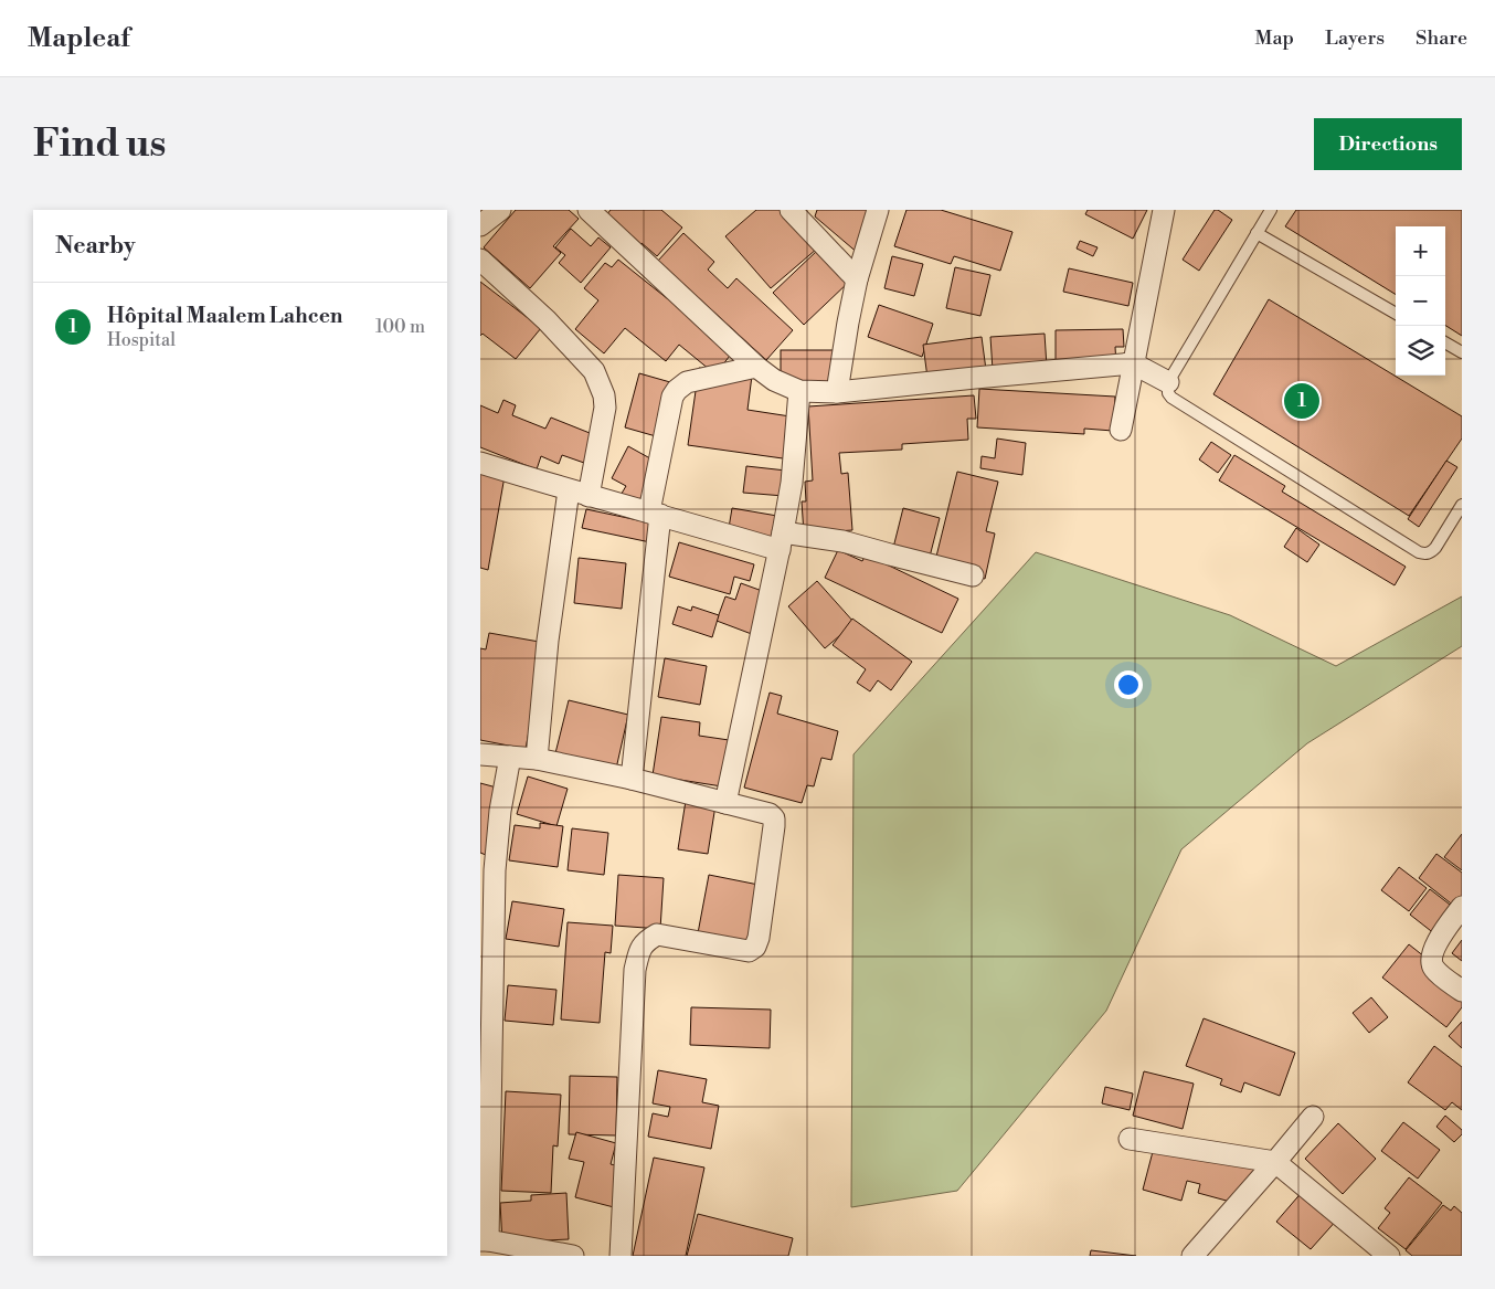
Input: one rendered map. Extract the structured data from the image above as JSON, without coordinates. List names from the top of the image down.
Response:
{
  "page": {
    "header": "Mapleaf",
    "nav": ["Map", "Layers", "Share"],
    "buttons": "Directions",
    "title": "Find us",
    "heading": "Nearby",
    "map_buttons": ["+", "−"],
    "list": [
      {
        "mark": "1",
        "name": "Hôpital Maalem Lahcen",
        "note": "Hospital",
        "value": "100 m"
      }
    ],
    "pins": "1"
  }
}
